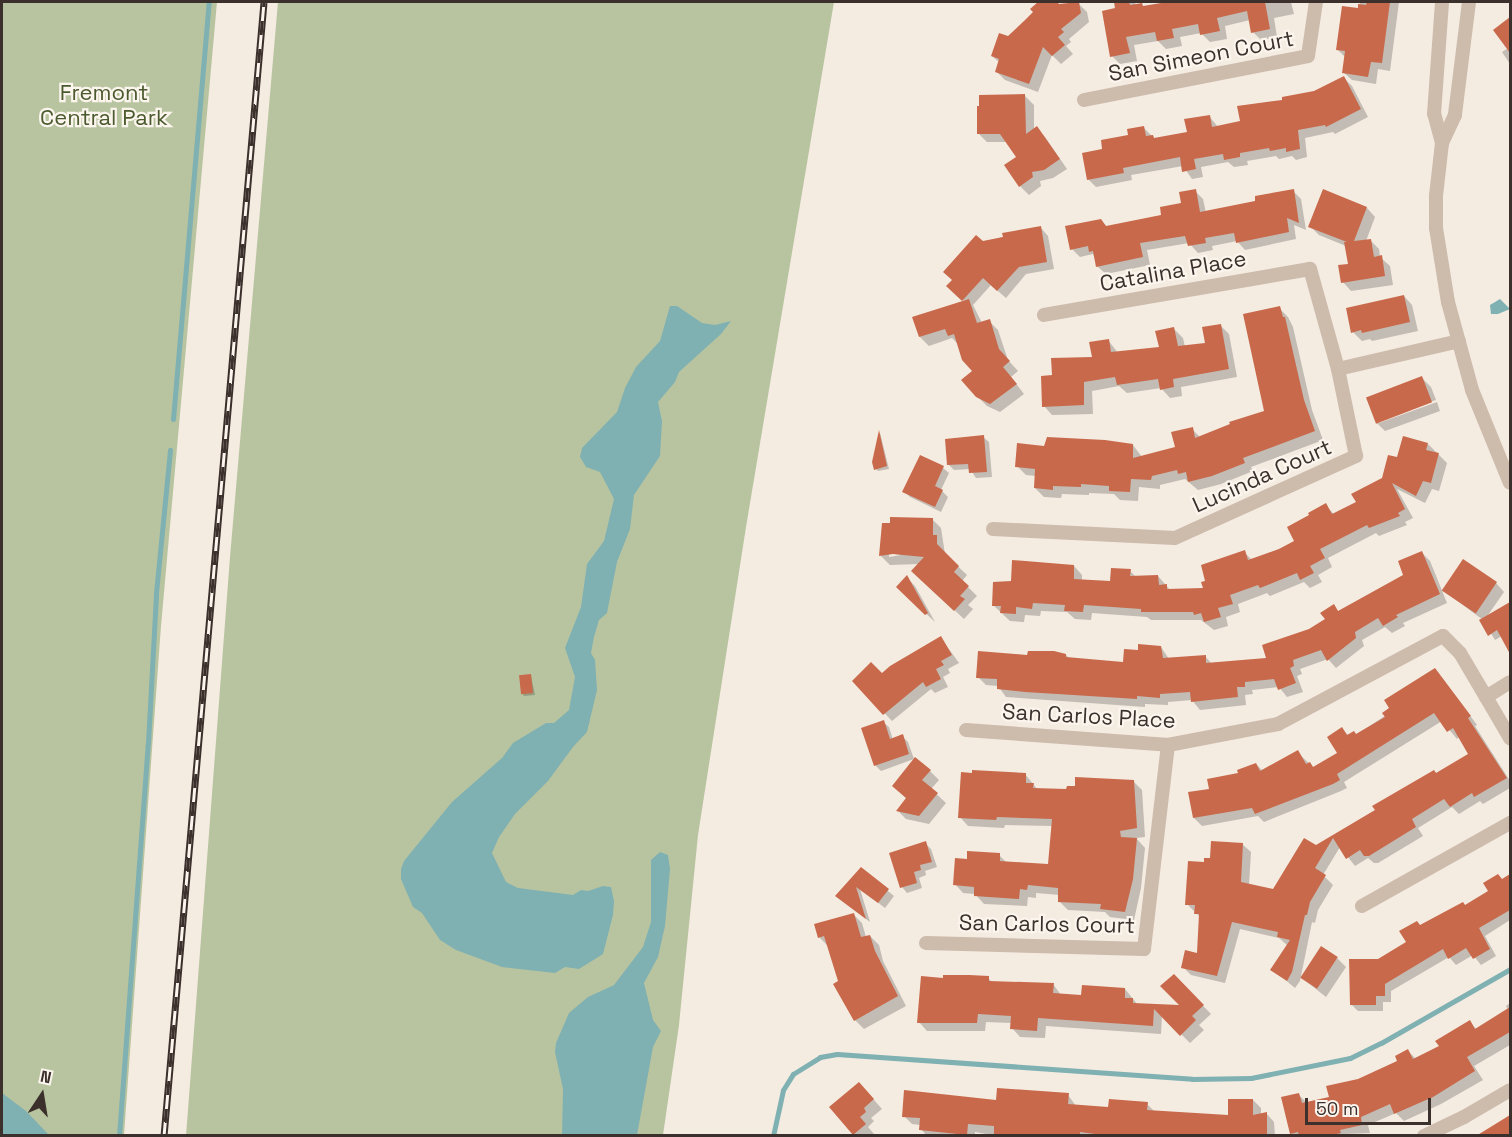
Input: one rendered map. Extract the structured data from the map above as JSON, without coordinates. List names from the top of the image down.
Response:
{
  "streets": {
    "street": [
      "San Simeon Court",
      "Catalina Place",
      "Lucinda Court",
      "San Carlos Place",
      "San Carlos Court"
    ]
  },
  "crossings": [
    ["Catalina Place", "Lucinda Court"],
    ["San Carlos Place", "San Carlos Court"]
  ],
  "parks": ["Fremont Central Park"],
  "scale_bar": "50 m",
  "north": "top"
}
